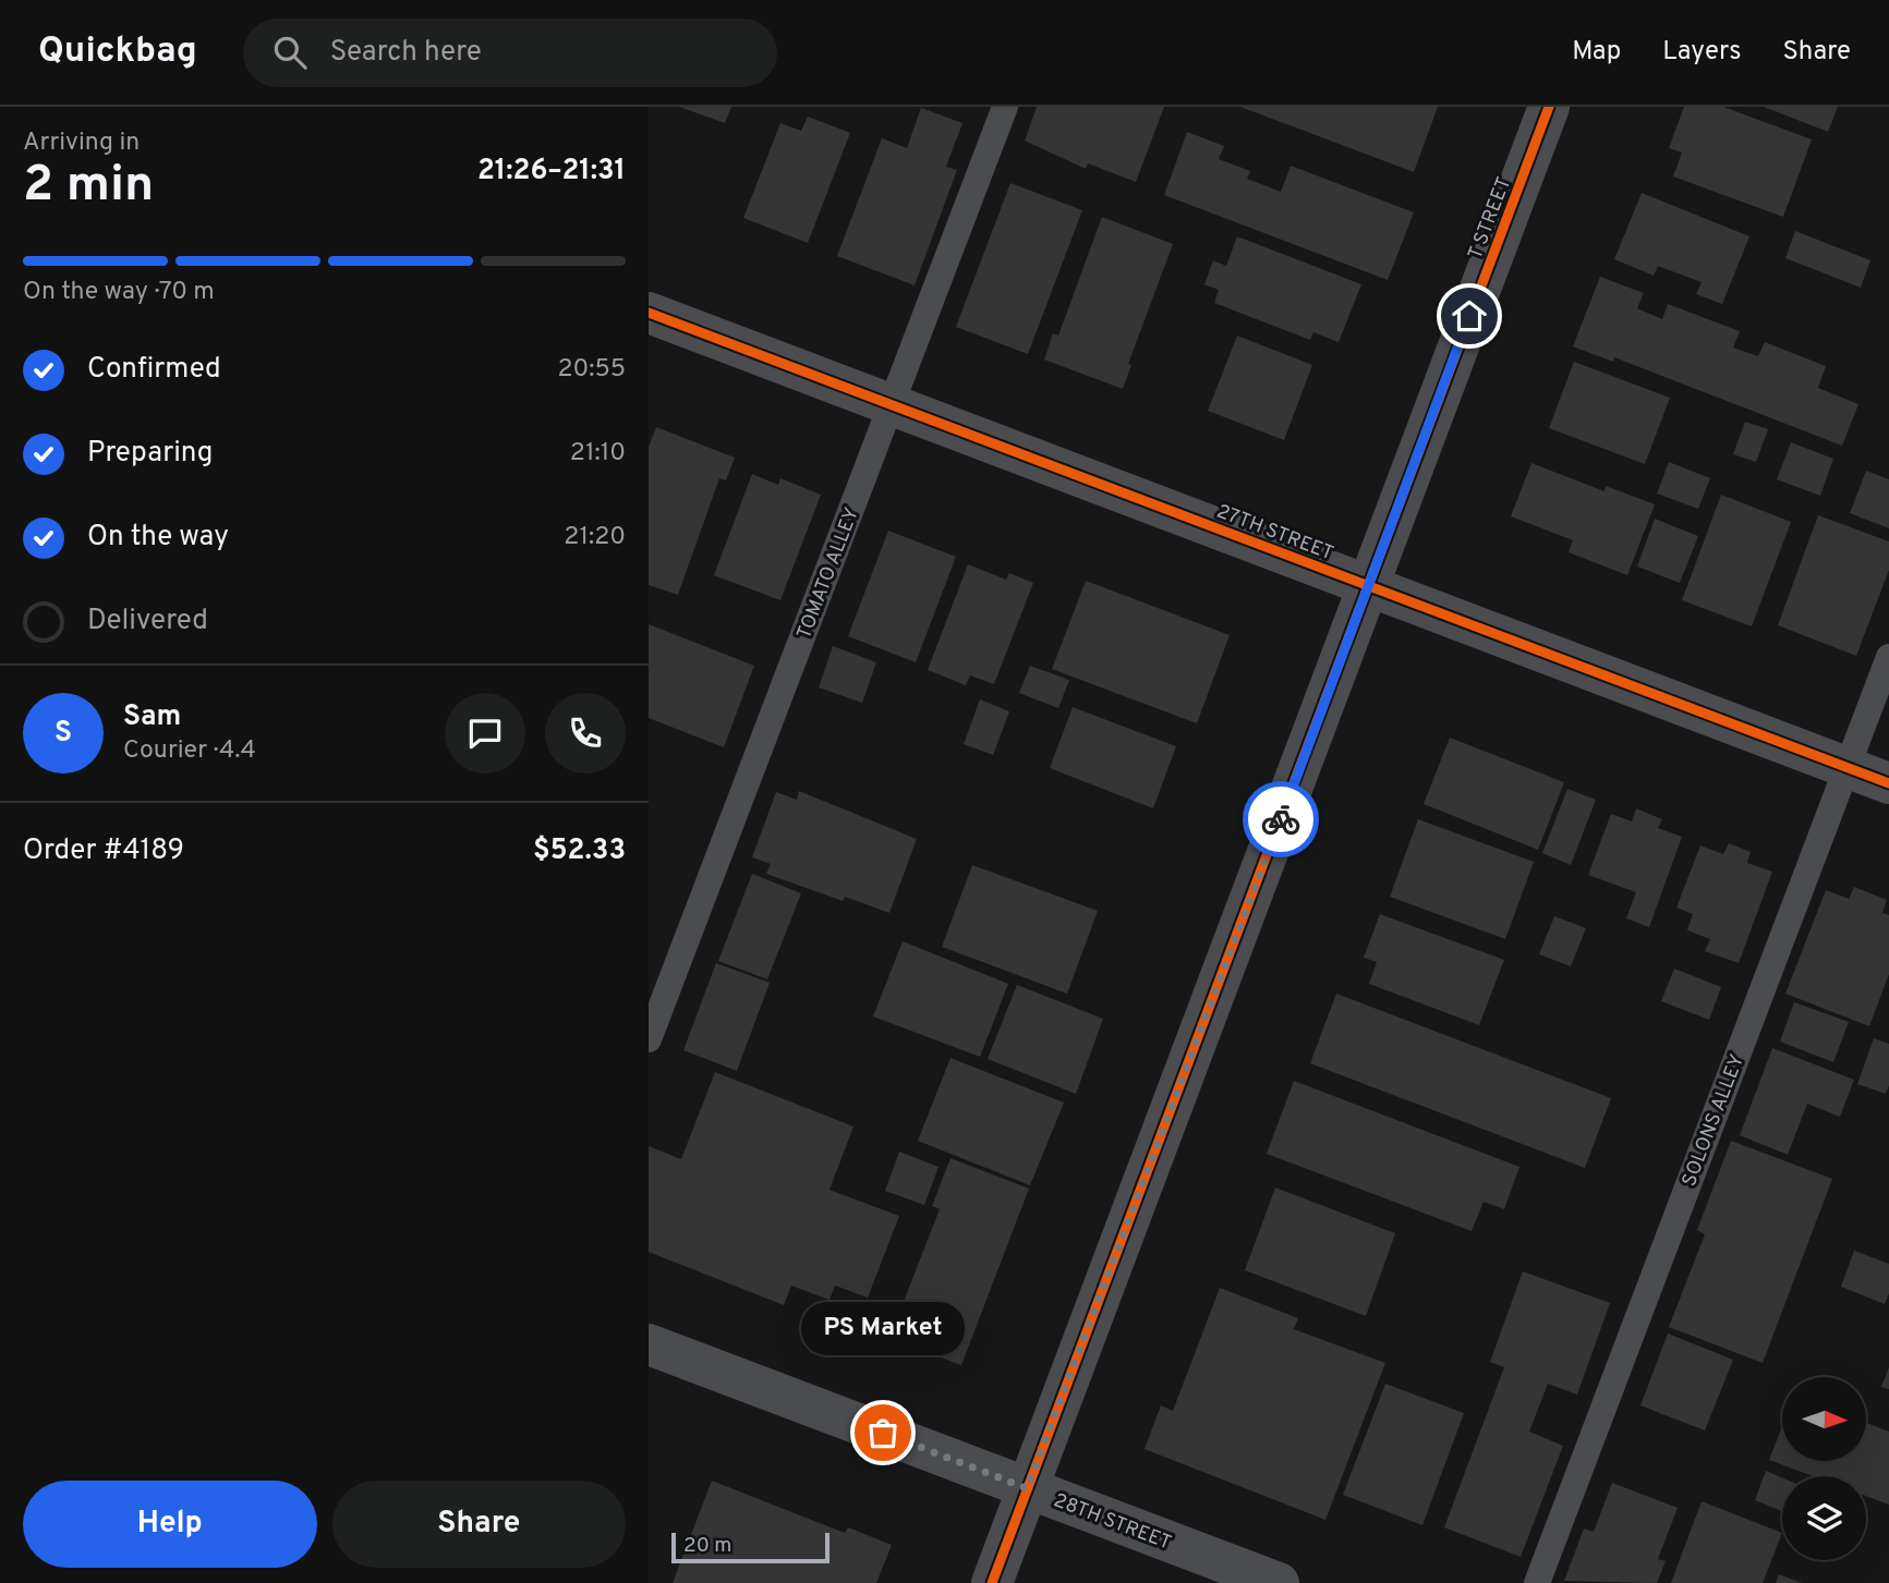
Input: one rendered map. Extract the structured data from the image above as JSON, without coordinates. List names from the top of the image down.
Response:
{
  "streets": {
    "street": ["T STREET", "27TH STREET", "28TH STREET"],
    "lane": ["TOMATO ALLEY", "SOLONS ALLEY"]
  },
  "crossings": [
    ["T STREET", "27TH STREET"],
    ["T STREET", "28TH STREET"],
    ["27TH STREET", "TOMATO ALLEY"],
    ["27TH STREET", "SOLONS ALLEY"]
  ],
  "places": ["PS Market"],
  "scale_bar": "20 m",
  "north": "right",
  "page": {
    "header": "Quickbag",
    "search": "Search here",
    "nav": ["Map", "Layers", "Share"],
    "heading": ["2 min", "Arriving in", "21:26–21:31"],
    "panel": [
      "Sam",
      "Courier · 4.4",
      "Order #4189",
      "$52.33"
    ],
    "bar": "On the way · 70 m",
    "list": [
      ["Confirmed", "20:55"],
      ["Preparing", "21:10"],
      ["On the way", "21:20"],
      "Delivered"
    ],
    "round": "S",
    "bubble": "PS Market",
    "buttons": ["Help", "Share"],
    "scale": "20 m"
  }
}
